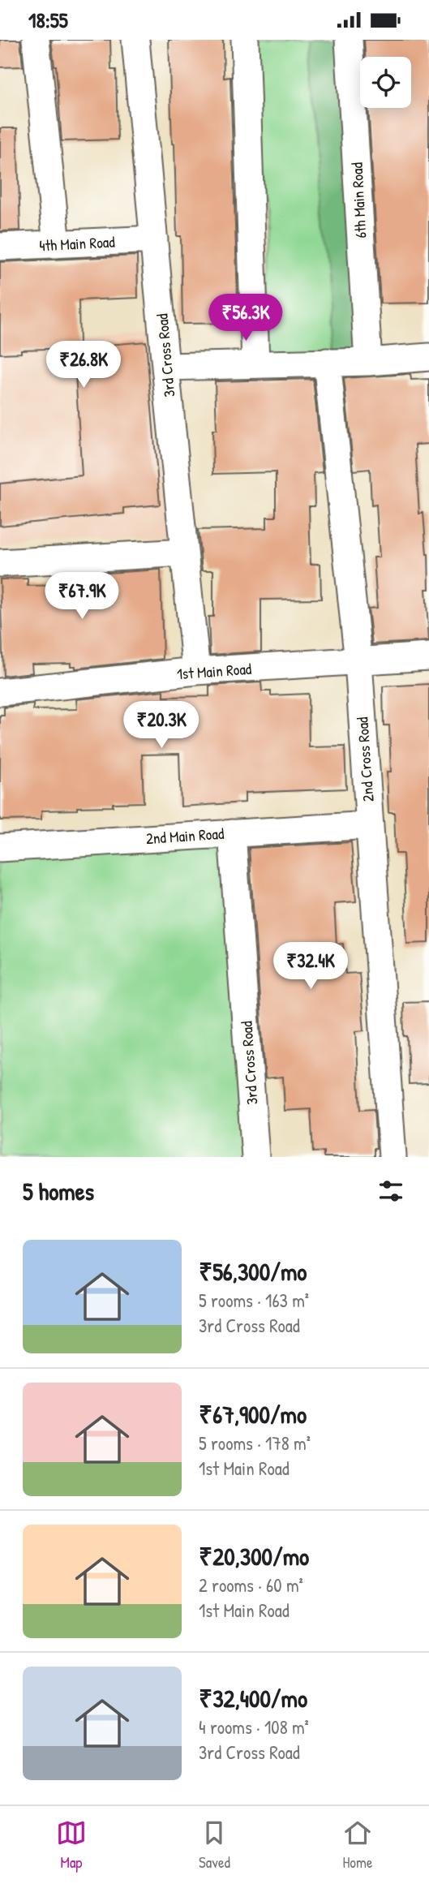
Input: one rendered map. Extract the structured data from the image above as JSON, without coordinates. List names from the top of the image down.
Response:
{
  "streets": {
    "street": [
      "6th Main Road",
      "4th Main Road",
      "3rd Cross Road",
      "1st Main Road",
      "2nd Cross Road",
      "2nd Main Road"
    ]
  },
  "crossings": [
    ["4th Main Road", "3rd Cross Road"],
    ["3rd Cross Road", "1st Main Road"],
    ["3rd Cross Road", "2nd Main Road"],
    ["1st Main Road", "2nd Cross Road"],
    ["2nd Cross Road", "2nd Main Road"]
  ],
  "page": {
    "status": "18:55",
    "price": [
      "₹56.3K",
      "₹26.8K",
      "₹67.9K",
      "₹20.3K",
      "₹32.4K"
    ],
    "heading": "5 homes",
    "list": [
      {
        "name": "₹56,300/mo",
        "note": "5 rooms · 163 m² · 3rd Cross Road"
      },
      {
        "name": "₹67,900/mo",
        "note": "5 rooms · 178 m² · 1st Main Road"
      },
      {
        "name": "₹20,300/mo",
        "note": "2 rooms · 60 m² · 1st Main Road"
      },
      {
        "name": "₹32,400/mo",
        "note": "4 rooms · 108 m² · 3rd Cross Road"
      }
    ],
    "tabs": ["Map", "Saved", "Home"]
  }
}
